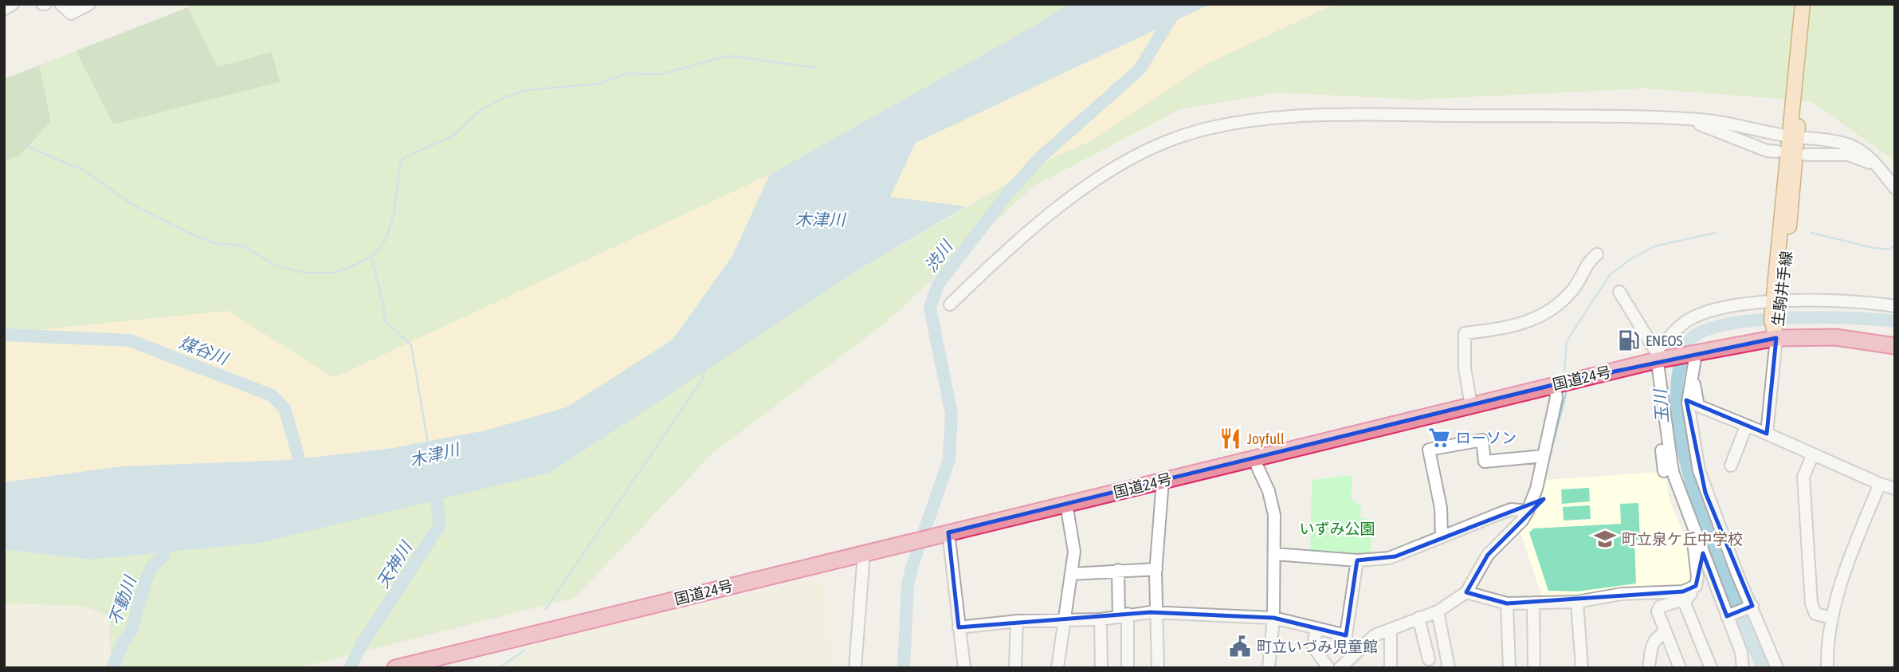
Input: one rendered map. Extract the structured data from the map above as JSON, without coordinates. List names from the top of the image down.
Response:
{
  "streets": {
    "highway": ["国道24号"],
    "main road": ["生駒井手線"]
  },
  "crossings": [
    ["生駒井手線", "国道24号"]
  ],
  "water": [
    "木津川",
    "渋川",
    "煤谷川",
    "玉川",
    "天神川",
    "不動川"
  ],
  "parks": ["いずみ公園"],
  "places": {
    "fuel station": ["ENEOS"],
    "supermarket": ["ローソン"],
    "restaurant": ["Joyfull"],
    "school or university": ["町立泉ケ丘中学校"],
    "public building": ["町立いづみ児童館"]
  }
}
